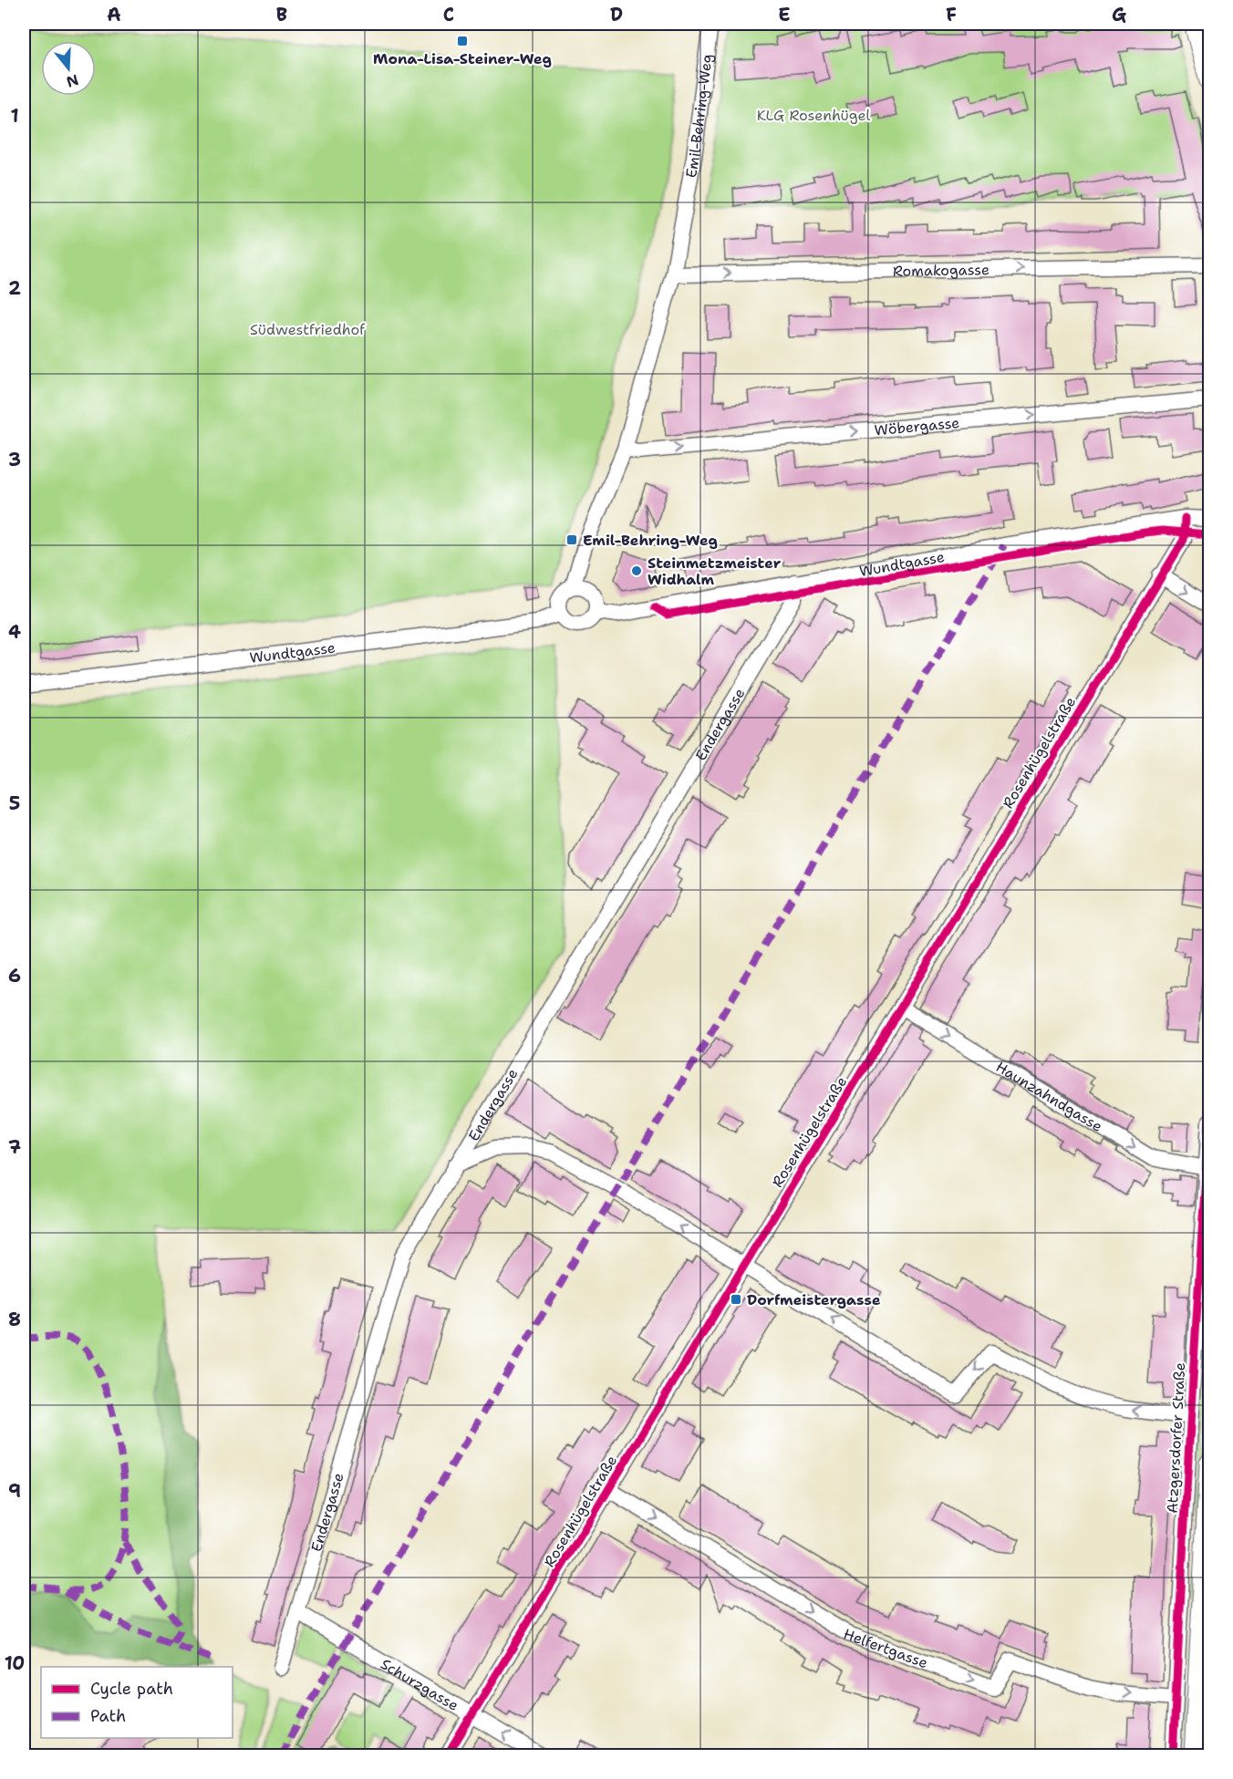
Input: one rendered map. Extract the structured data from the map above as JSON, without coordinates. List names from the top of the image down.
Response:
{
  "streets": {
    "street": [
      "Emil-Behring-Weg",
      "Romakogasse",
      "Wöbergasse",
      "Wundtgasse",
      "Endergasse",
      "Rosenhügelstraße",
      "Haunzahndgasse",
      "Atzgersdorfer Straße",
      "Helfertgasse",
      "Schurzgasse"
    ]
  },
  "crossings": [
    ["Emil-Behring-Weg", "Romakogasse"],
    ["Emil-Behring-Weg", "Wöbergasse"],
    ["Emil-Behring-Weg", "Wundtgasse"],
    ["Wundtgasse", "Endergasse"],
    ["Wundtgasse", "Rosenhügelstraße"],
    ["Endergasse", "Schurzgasse"],
    ["Rosenhügelstraße", "Haunzahndgasse"],
    ["Rosenhügelstraße", "Helfertgasse"],
    ["Rosenhügelstraße", "Schurzgasse"],
    ["Haunzahndgasse", "Atzgersdorfer Straße"],
    ["Atzgersdorfer Straße", "Helfertgasse"]
  ],
  "one_way": [
    "Romakogasse",
    "Wöbergasse",
    "Haunzahndgasse",
    "Helfertgasse"
  ],
  "parks": ["KLG Rosenhügel", "Südwestfriedhof"],
  "places": {
    "transit": ["Mona-Lisa-Steiner-Weg", "Emil-Behring-Weg", "Dorfmeistergasse"],
    "other": ["Steinmetzmeister Widhalm"]
  },
  "legend": ["Cycle path", "Path"],
  "north": "bottom",
  "grid": {
    "columns": [
      "A",
      "B",
      "C",
      "D",
      "E",
      "F",
      "G"
    ],
    "rows": [
      "1",
      "2",
      "3",
      "4",
      "5",
      "6",
      "7",
      "8",
      "9",
      "10"
    ]
  }
}
